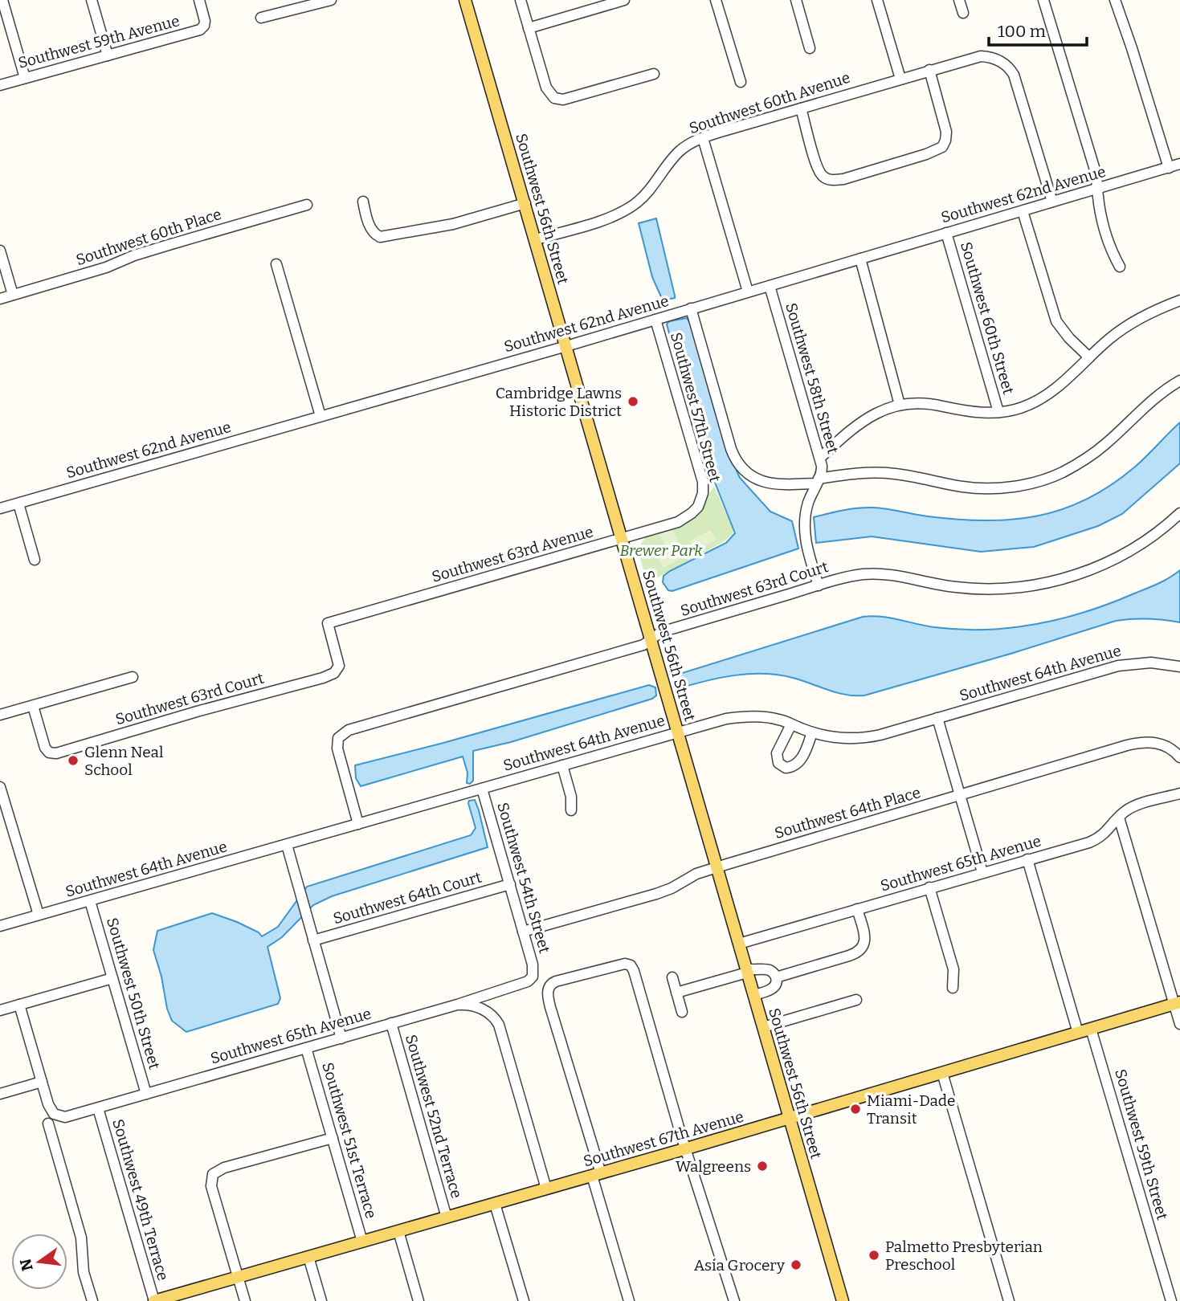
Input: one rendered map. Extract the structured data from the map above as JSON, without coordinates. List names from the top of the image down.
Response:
{
  "streets": {
    "main road": ["Southwest 56th Street", "Southwest 67th Avenue"],
    "street": [
      "Southwest 59th Avenue",
      "Southwest 60th Avenue",
      "Southwest 62nd Avenue",
      "Southwest 60th Place",
      "Southwest 60th Street",
      "Southwest 58th Street",
      "Southwest 57th Street",
      "Southwest 63rd Avenue",
      "Southwest 63rd Court",
      "Southwest 64th Avenue",
      "Southwest 64th Place",
      "Southwest 65th Avenue",
      "Southwest 54th Street",
      "Southwest 64th Court",
      "Southwest 50th Street",
      "Southwest 52nd Terrace",
      "Southwest 51st Terrace",
      "Southwest 59th Street",
      "Southwest 49th Terrace"
    ]
  },
  "crossings": [
    ["Southwest 60th Avenue", "Southwest 62nd Avenue"],
    ["Southwest 60th Avenue", "Southwest 56th Street"],
    ["Southwest 62nd Avenue", "Southwest 56th Street"],
    ["Southwest 62nd Avenue", "Southwest 60th Street"],
    ["Southwest 62nd Avenue", "Southwest 58th Street"],
    ["Southwest 62nd Avenue", "Southwest 57th Street"],
    ["Southwest 56th Street", "Southwest 63rd Avenue"],
    ["Southwest 56th Street", "Southwest 63rd Court"],
    ["Southwest 56th Street", "Southwest 64th Avenue"],
    ["Southwest 56th Street", "Southwest 64th Place"],
    ["Southwest 56th Street", "Southwest 65th Avenue"],
    ["Southwest 56th Street", "Southwest 67th Avenue"],
    ["Southwest 58th Street", "Southwest 63rd Court"],
    ["Southwest 57th Street", "Southwest 63rd Avenue"],
    ["Southwest 63rd Avenue", "Southwest 63rd Court"],
    ["Southwest 63rd Court", "Southwest 64th Avenue"],
    ["Southwest 64th Avenue", "Southwest 54th Street"],
    ["Southwest 64th Avenue", "Southwest 50th Street"],
    ["Southwest 64th Place", "Southwest 54th Street"],
    ["Southwest 65th Avenue", "Southwest 54th Street"],
    ["Southwest 65th Avenue", "Southwest 50th Street"],
    ["Southwest 65th Avenue", "Southwest 52nd Terrace"],
    ["Southwest 65th Avenue", "Southwest 51st Terrace"],
    ["Southwest 65th Avenue", "Southwest 49th Terrace"],
    ["Southwest 54th Street", "Southwest 64th Court"],
    ["Southwest 52nd Terrace", "Southwest 67th Avenue"],
    ["Southwest 67th Avenue", "Southwest 51st Terrace"],
    ["Southwest 67th Avenue", "Southwest 59th Street"],
    ["Southwest 67th Avenue", "Southwest 49th Terrace"]
  ],
  "parks": ["Brewer Park"],
  "places": [
    "Cambridge Lawns Historic District",
    "Glenn Neal School",
    "Miami-Dade Transit",
    "Walgreens",
    "Palmetto Presbyterian Preschool",
    "Asia Grocery"
  ],
  "scale_bar": "100 m",
  "north": "left"
}
